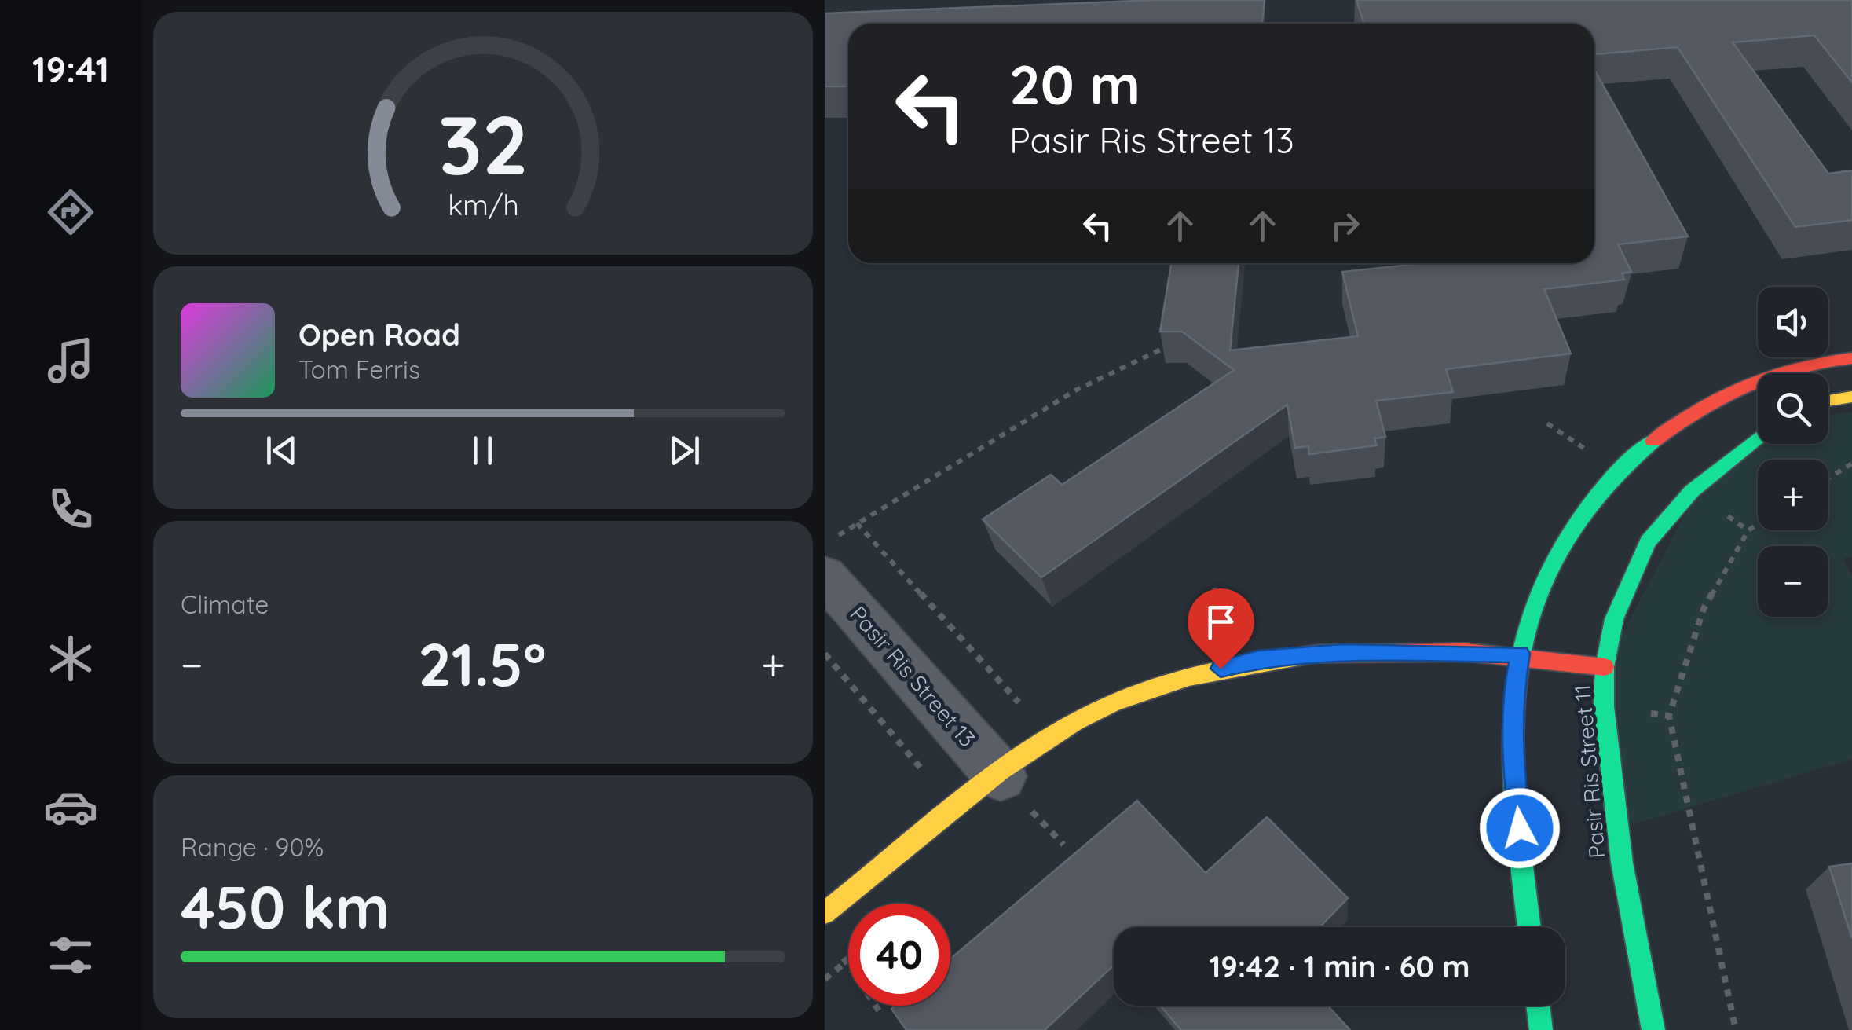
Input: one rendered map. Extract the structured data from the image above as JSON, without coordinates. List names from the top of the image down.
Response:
{
  "streets": {
    "street": ["Pasir Ris Street 13", "Pasir Ris Street 11"]
  },
  "page": {
    "tabs": "19:41",
    "turn": ["20 m", "Pasir Ris Street 13"],
    "map_buttons": ["+", "−"],
    "song": ["Open Road", "Tom Ferris"],
    "tile": [
      "Climate",
      ["Range · 90%", "450 km"]
    ],
    "heat": ["−", "21.5°", "+"],
    "limit": "40",
    "trip": "19:42 · 1 min · 60 m",
    "gauge": ["32", "km/h"]
  }
}
